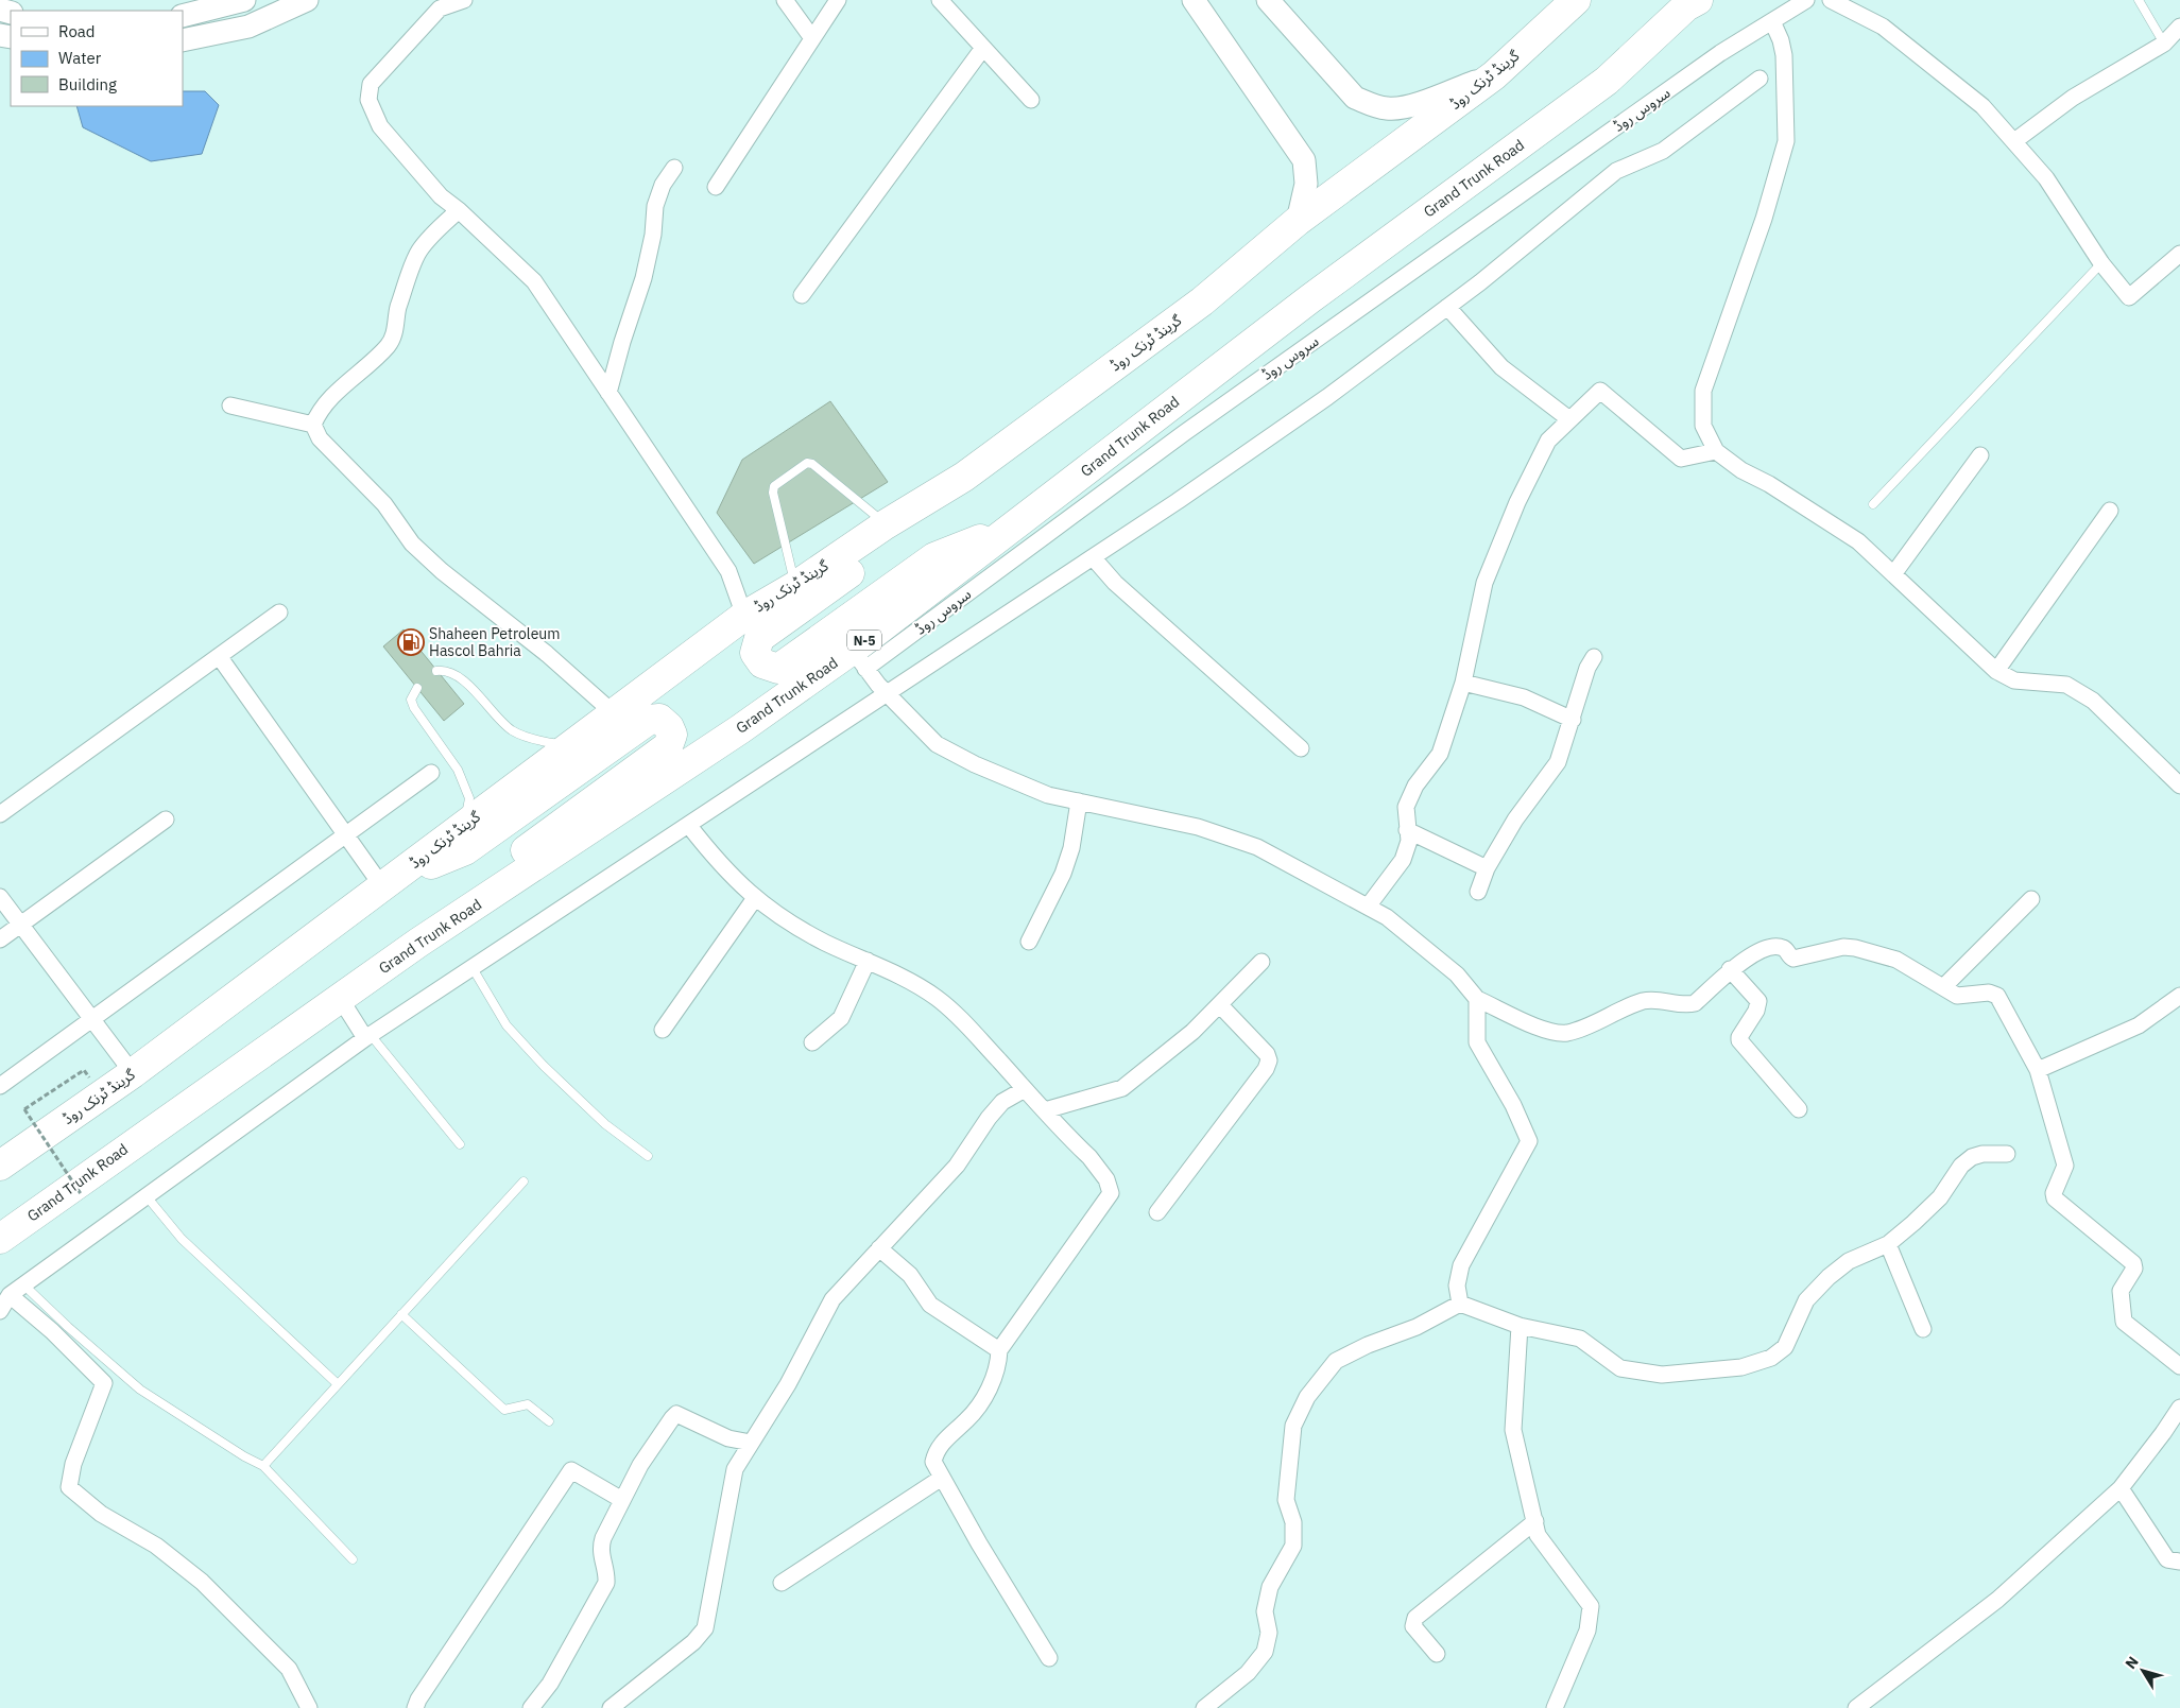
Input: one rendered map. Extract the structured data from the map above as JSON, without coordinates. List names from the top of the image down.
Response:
{
  "streets": {
    "highway": ["گرینڈ ٹرنک روڈ", "Grand Trunk Road", "N-5"],
    "street": ["سروس روڈ"]
  },
  "crossings": [
    ["سروس روڈ", "Grand Trunk Road"]
  ],
  "places": {
    "fuel station": ["Shaheen Petroleum Hascol Bahria"]
  },
  "legend": ["Road", "Water", "Building"],
  "north": "top left"
}
